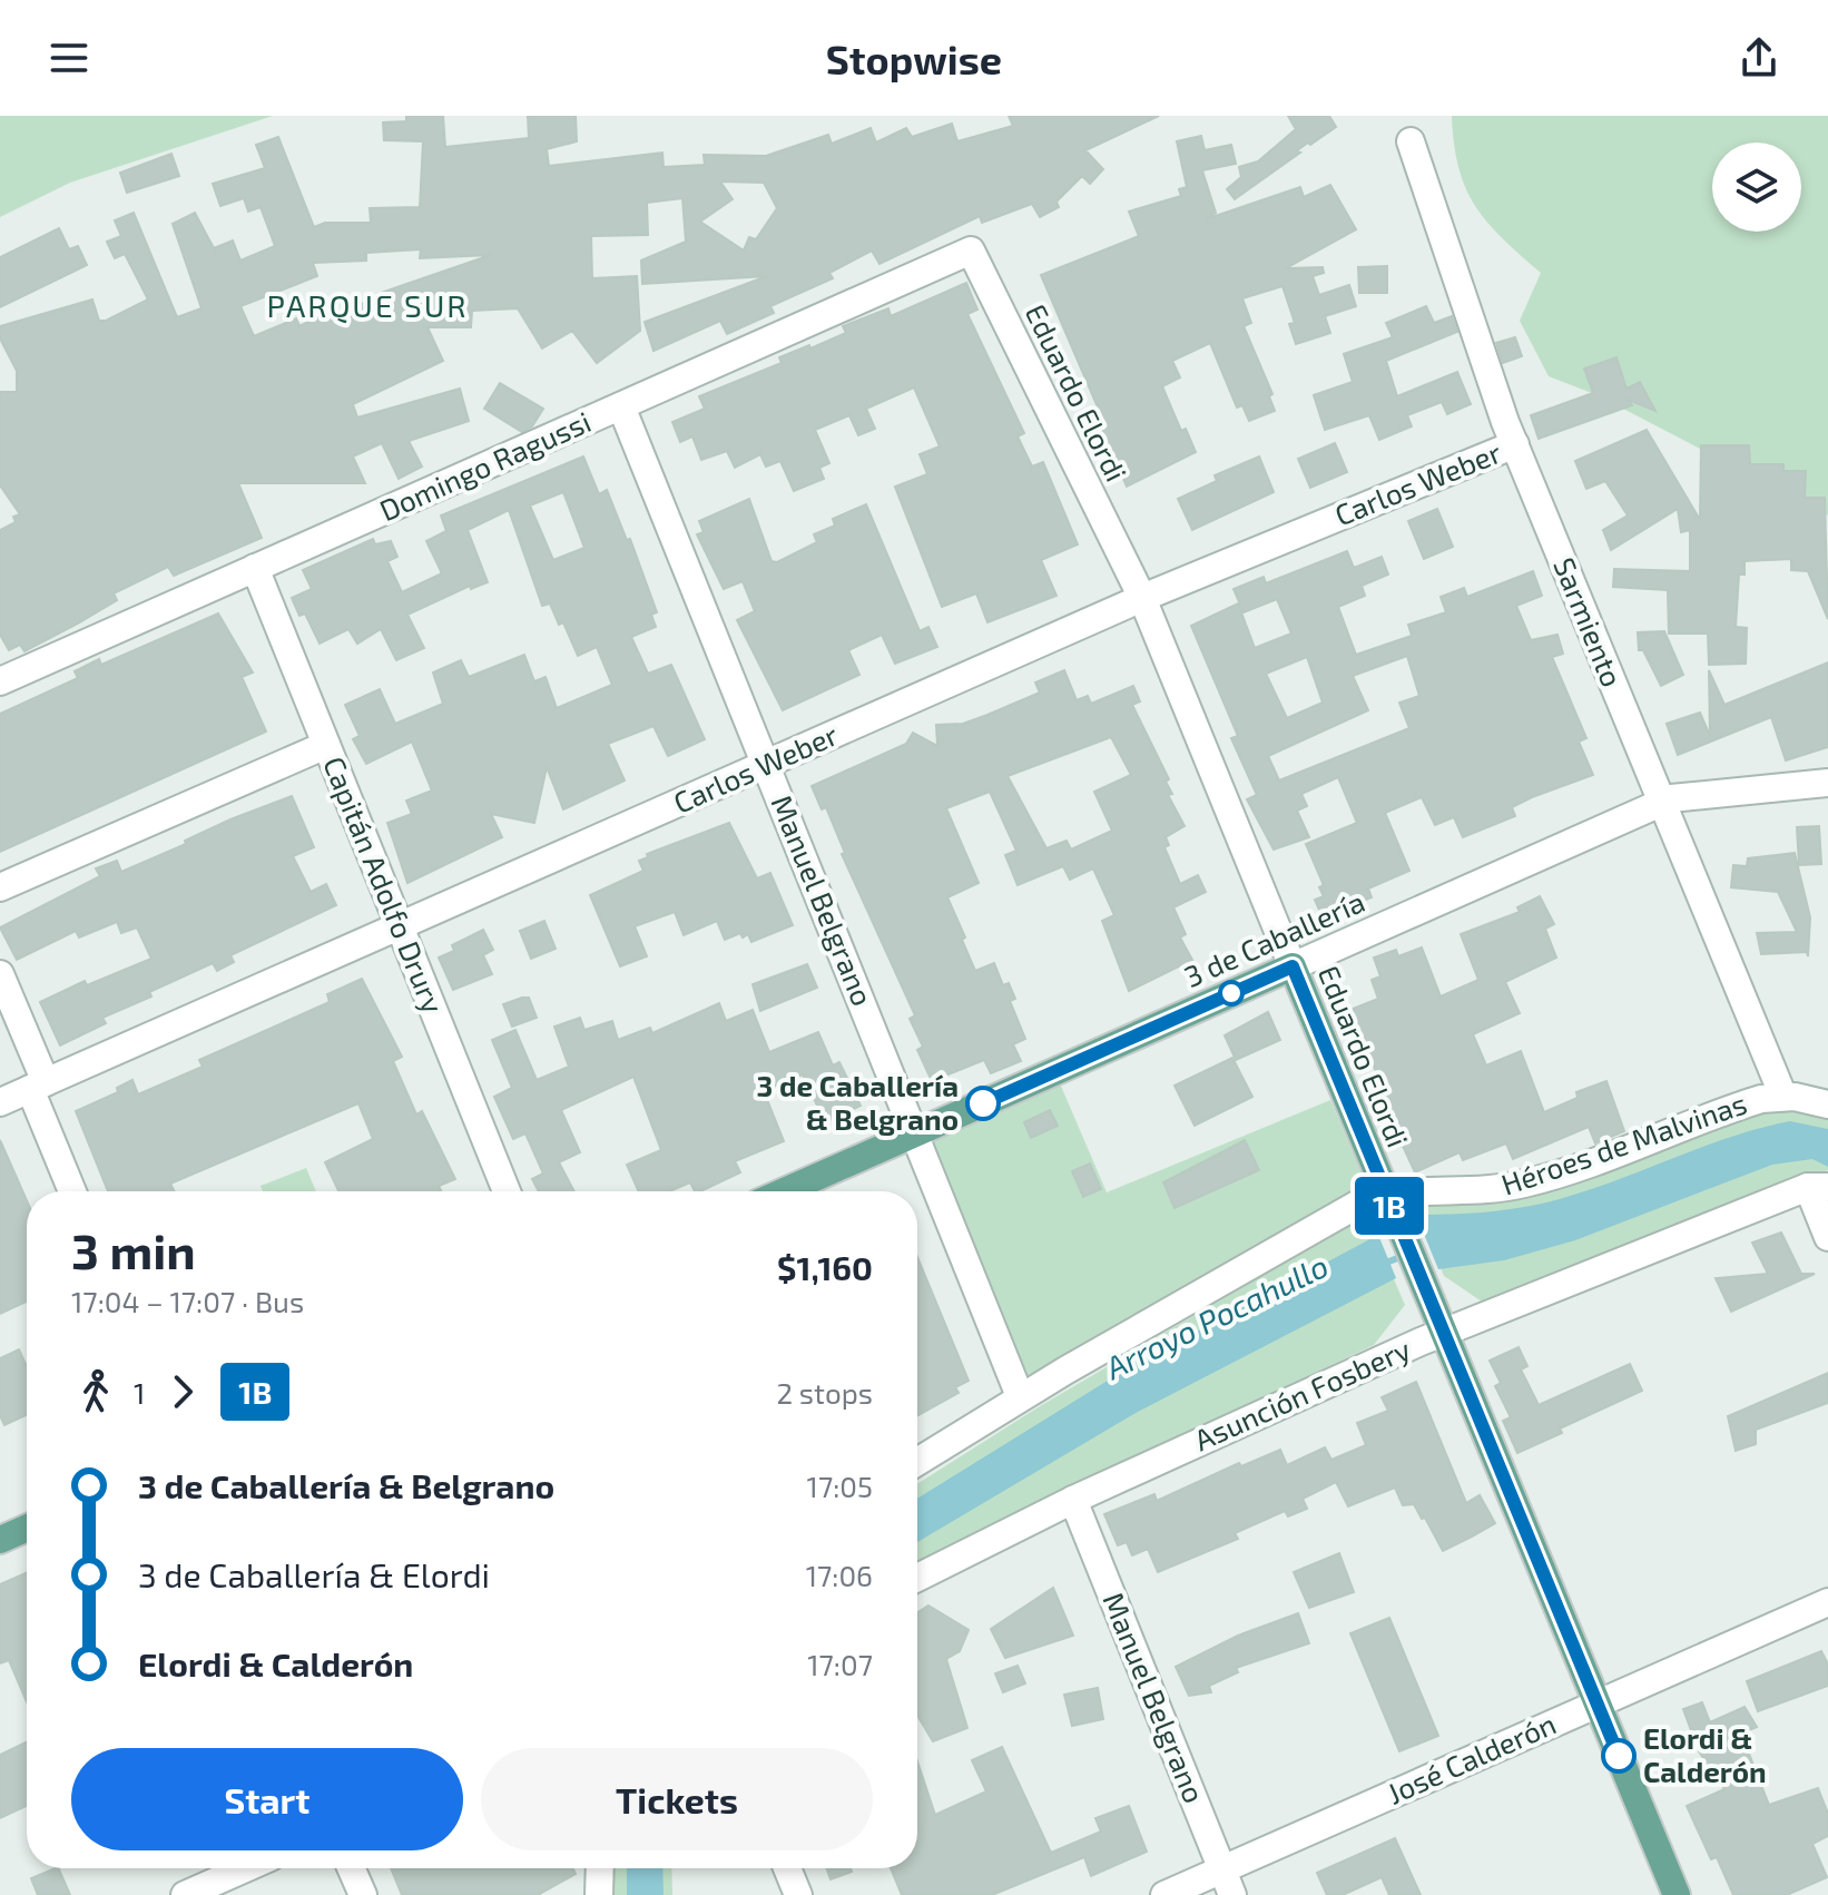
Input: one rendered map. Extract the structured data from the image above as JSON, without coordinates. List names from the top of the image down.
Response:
{
  "streets": {
    "main road": ["Eduardo Elordi", "3 de Caballería"],
    "street": [
      "Domingo Ragussi",
      "Carlos Weber",
      "Sarmiento",
      "Capitán Adolfo Drury",
      "Manuel Belgrano",
      "Héroes de Malvinas",
      "Asunción Fosbery",
      "José Calderón"
    ]
  },
  "crossings": [
    ["Eduardo Elordi", "Domingo Ragussi"],
    ["Eduardo Elordi", "Carlos Weber"],
    ["Eduardo Elordi", "3 de Caballería"],
    ["Eduardo Elordi", "Héroes de Malvinas"],
    ["Eduardo Elordi", "Asunción Fosbery"],
    ["Eduardo Elordi", "José Calderón"],
    ["Domingo Ragussi", "Capitán Adolfo Drury"],
    ["Domingo Ragussi", "Manuel Belgrano"],
    ["Carlos Weber", "Sarmiento"],
    ["Carlos Weber", "Capitán Adolfo Drury"],
    ["Carlos Weber", "Manuel Belgrano"],
    ["Sarmiento", "3 de Caballería"],
    ["Sarmiento", "Héroes de Malvinas"],
    ["Manuel Belgrano", "3 de Caballería"],
    ["Manuel Belgrano", "Héroes de Malvinas"],
    ["Manuel Belgrano", "Asunción Fosbery"],
    ["Manuel Belgrano", "José Calderón"]
  ],
  "districts": ["PARQUE SUR"],
  "water": ["Arroyo Pocahullo"],
  "places": ["3 de Caballería & Belgrano", "Elordi & Calderón"],
  "lines": ["bus line 1B"],
  "page": {
    "header": "Stopwise",
    "on_map": "1B",
    "heading": ["3 min", "17:04 – 17:07 · Bus", "$1,160"],
    "legs": ["1", "1B", "2 stops"],
    "list": [
      {
        "name": "3 de Caballería & Belgrano",
        "value": "17:05"
      },
      {
        "name": "3 de Caballería & Elordi",
        "value": "17:06"
      },
      {
        "name": "Elordi & Calderón",
        "value": "17:07"
      }
    ],
    "buttons": ["Start", "Tickets"]
  }
}
